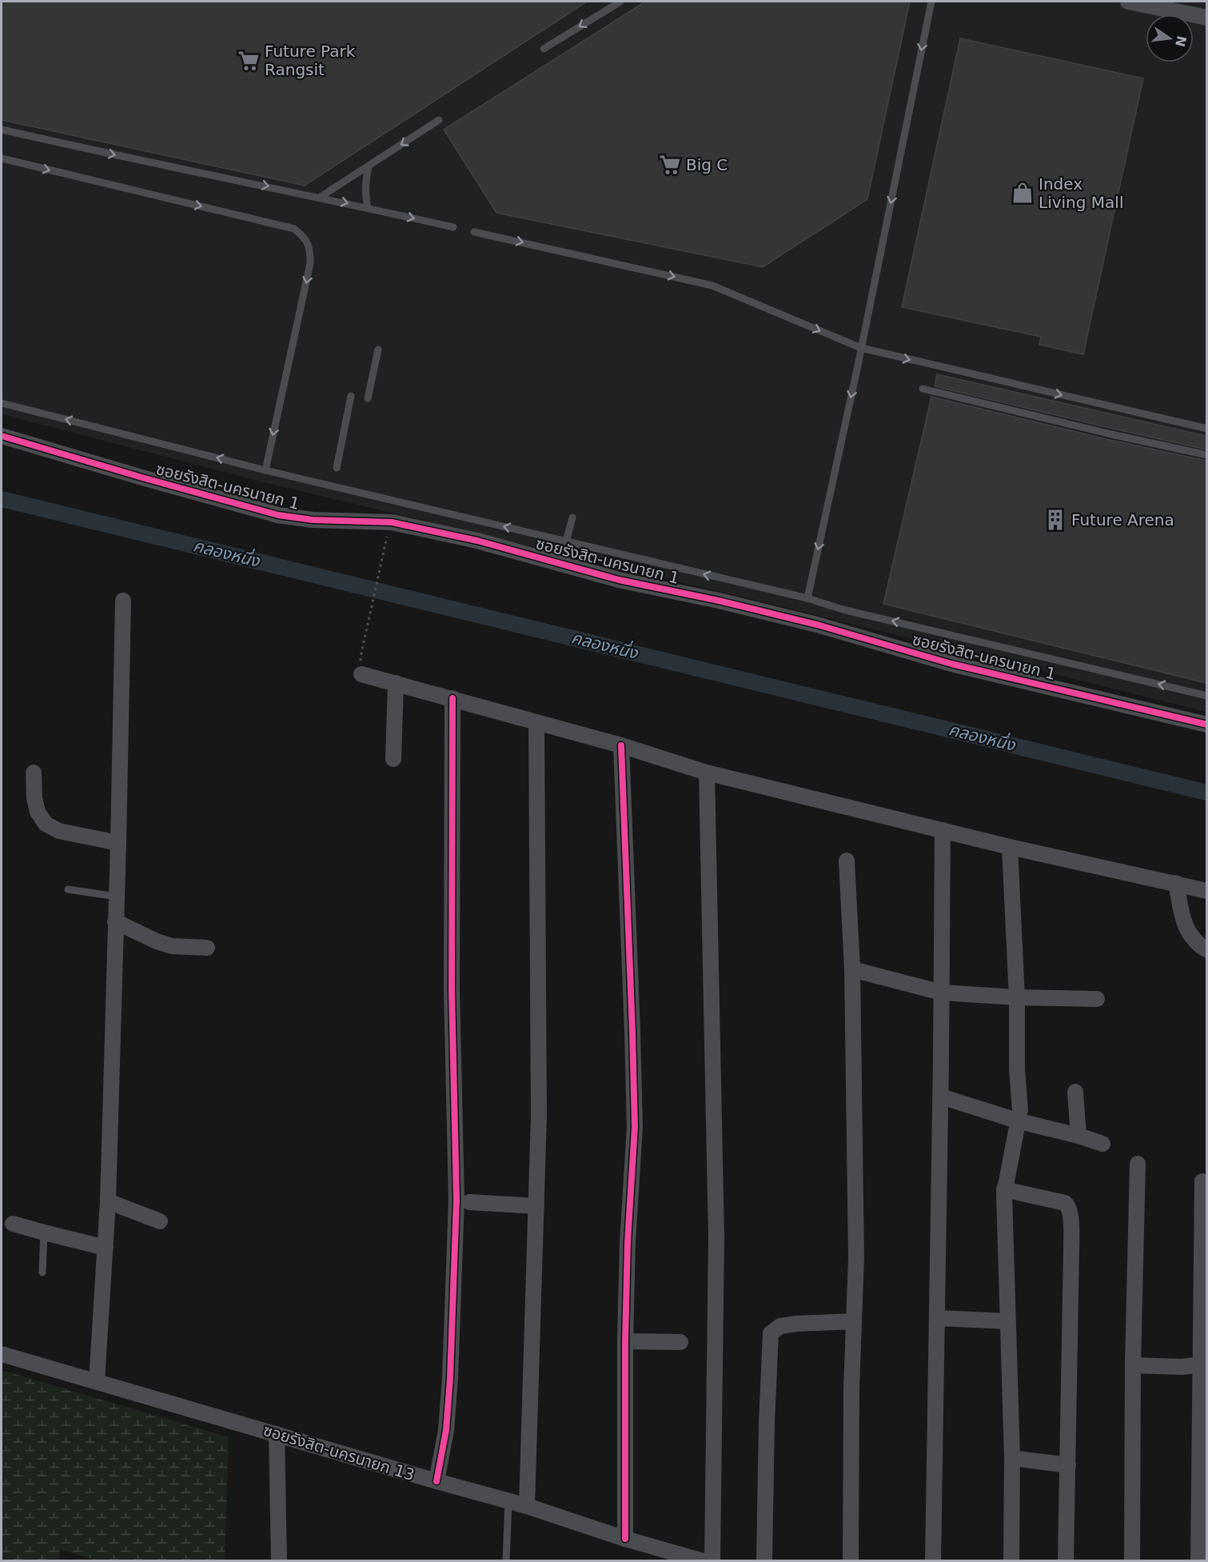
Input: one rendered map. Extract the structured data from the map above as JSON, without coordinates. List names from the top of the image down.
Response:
{
  "streets": {
    "street": ["ซอยรังสิต-นครนายก 1", "ซอยรังสิต-นครนายก 13"]
  },
  "water": ["คลองหนึ่ง"],
  "places": {
    "supermarket": ["Future Park Rangsit", "Big C"],
    "shop": ["Index Living Mall"],
    "building": ["Future Arena"]
  },
  "north": "right"
}
